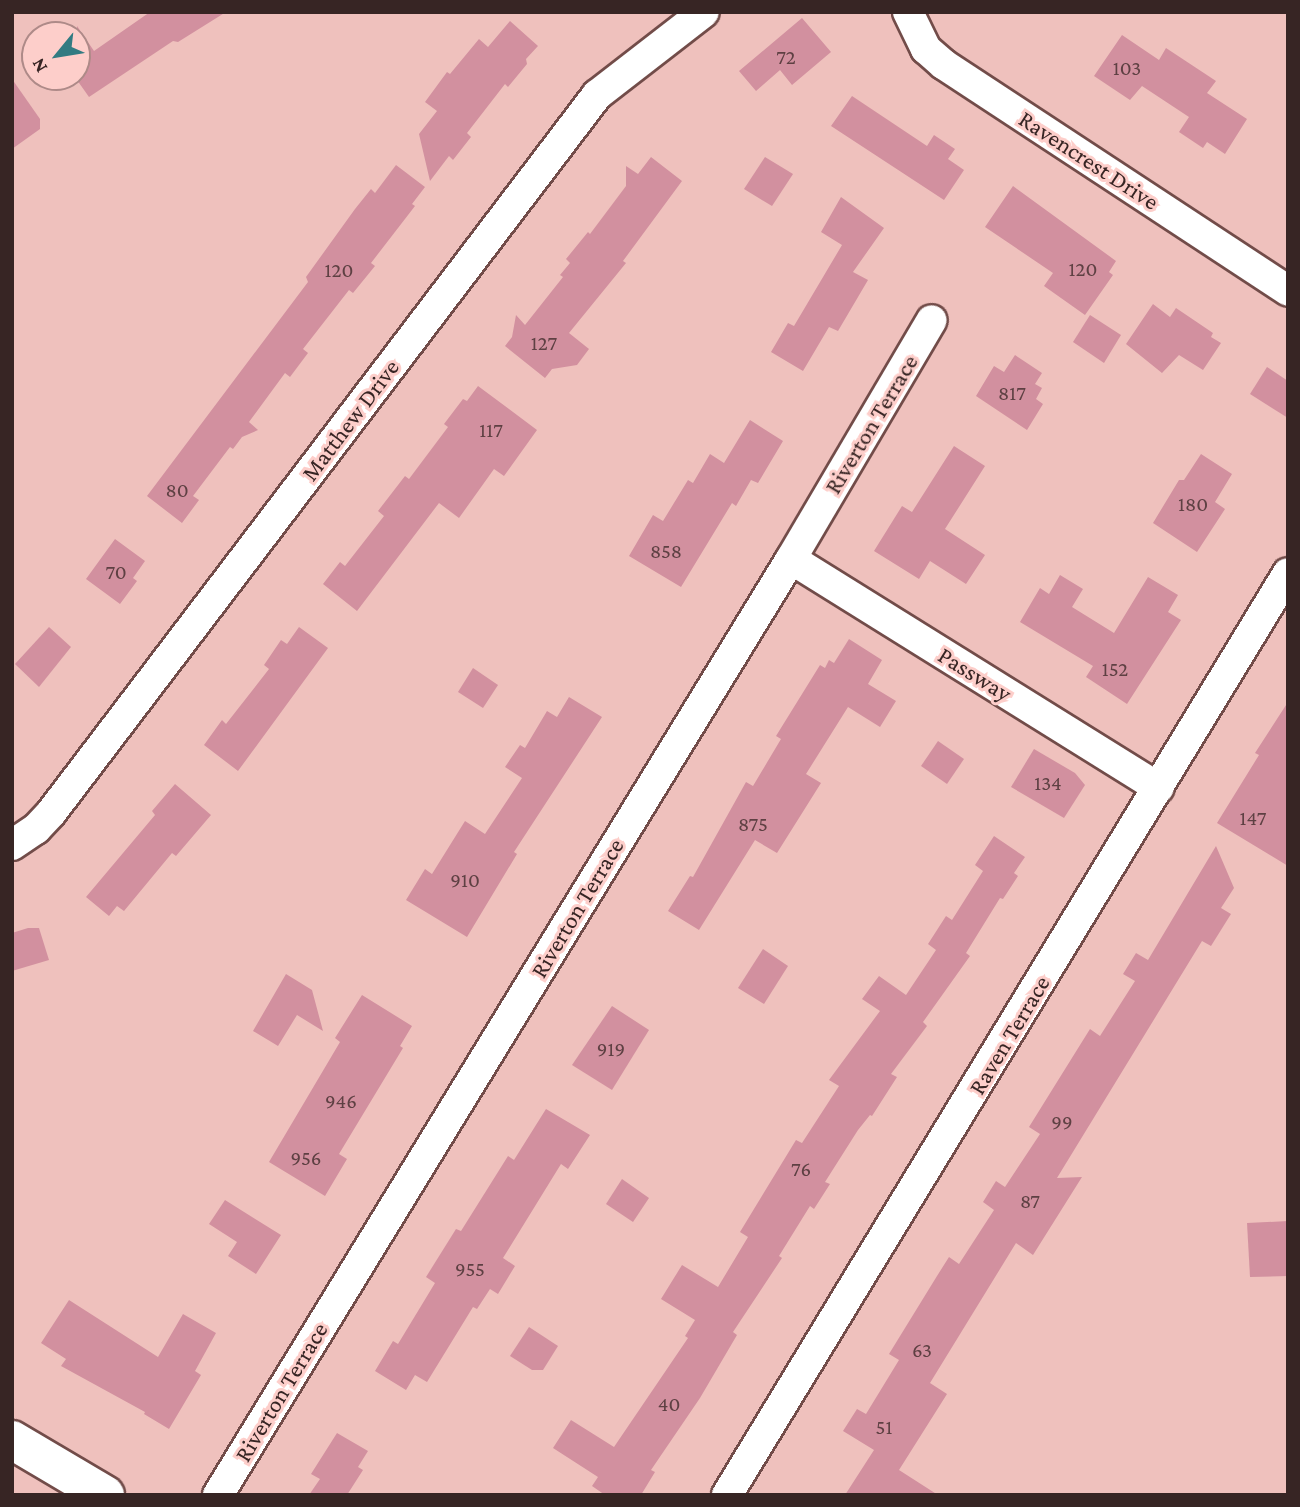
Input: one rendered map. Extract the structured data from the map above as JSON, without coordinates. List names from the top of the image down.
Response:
{
  "streets": {
    "street": [
      "Ravencrest Drive",
      "Matthew Drive",
      "Riverton Terrace",
      "Passway",
      "Raven Terrace"
    ]
  },
  "crossings": [
    ["Riverton Terrace", "Passway"],
    ["Passway", "Raven Terrace"]
  ],
  "house_numbers": [
    "72",
    "103",
    "120",
    "120",
    "127",
    "817",
    "117",
    "80",
    "180",
    "858",
    "70",
    "152",
    "134",
    "147",
    "875",
    "910",
    "919",
    "946",
    "99",
    "956",
    "76",
    "87",
    "955",
    "63",
    "40",
    "51"
  ],
  "north": "bottom left"
}
